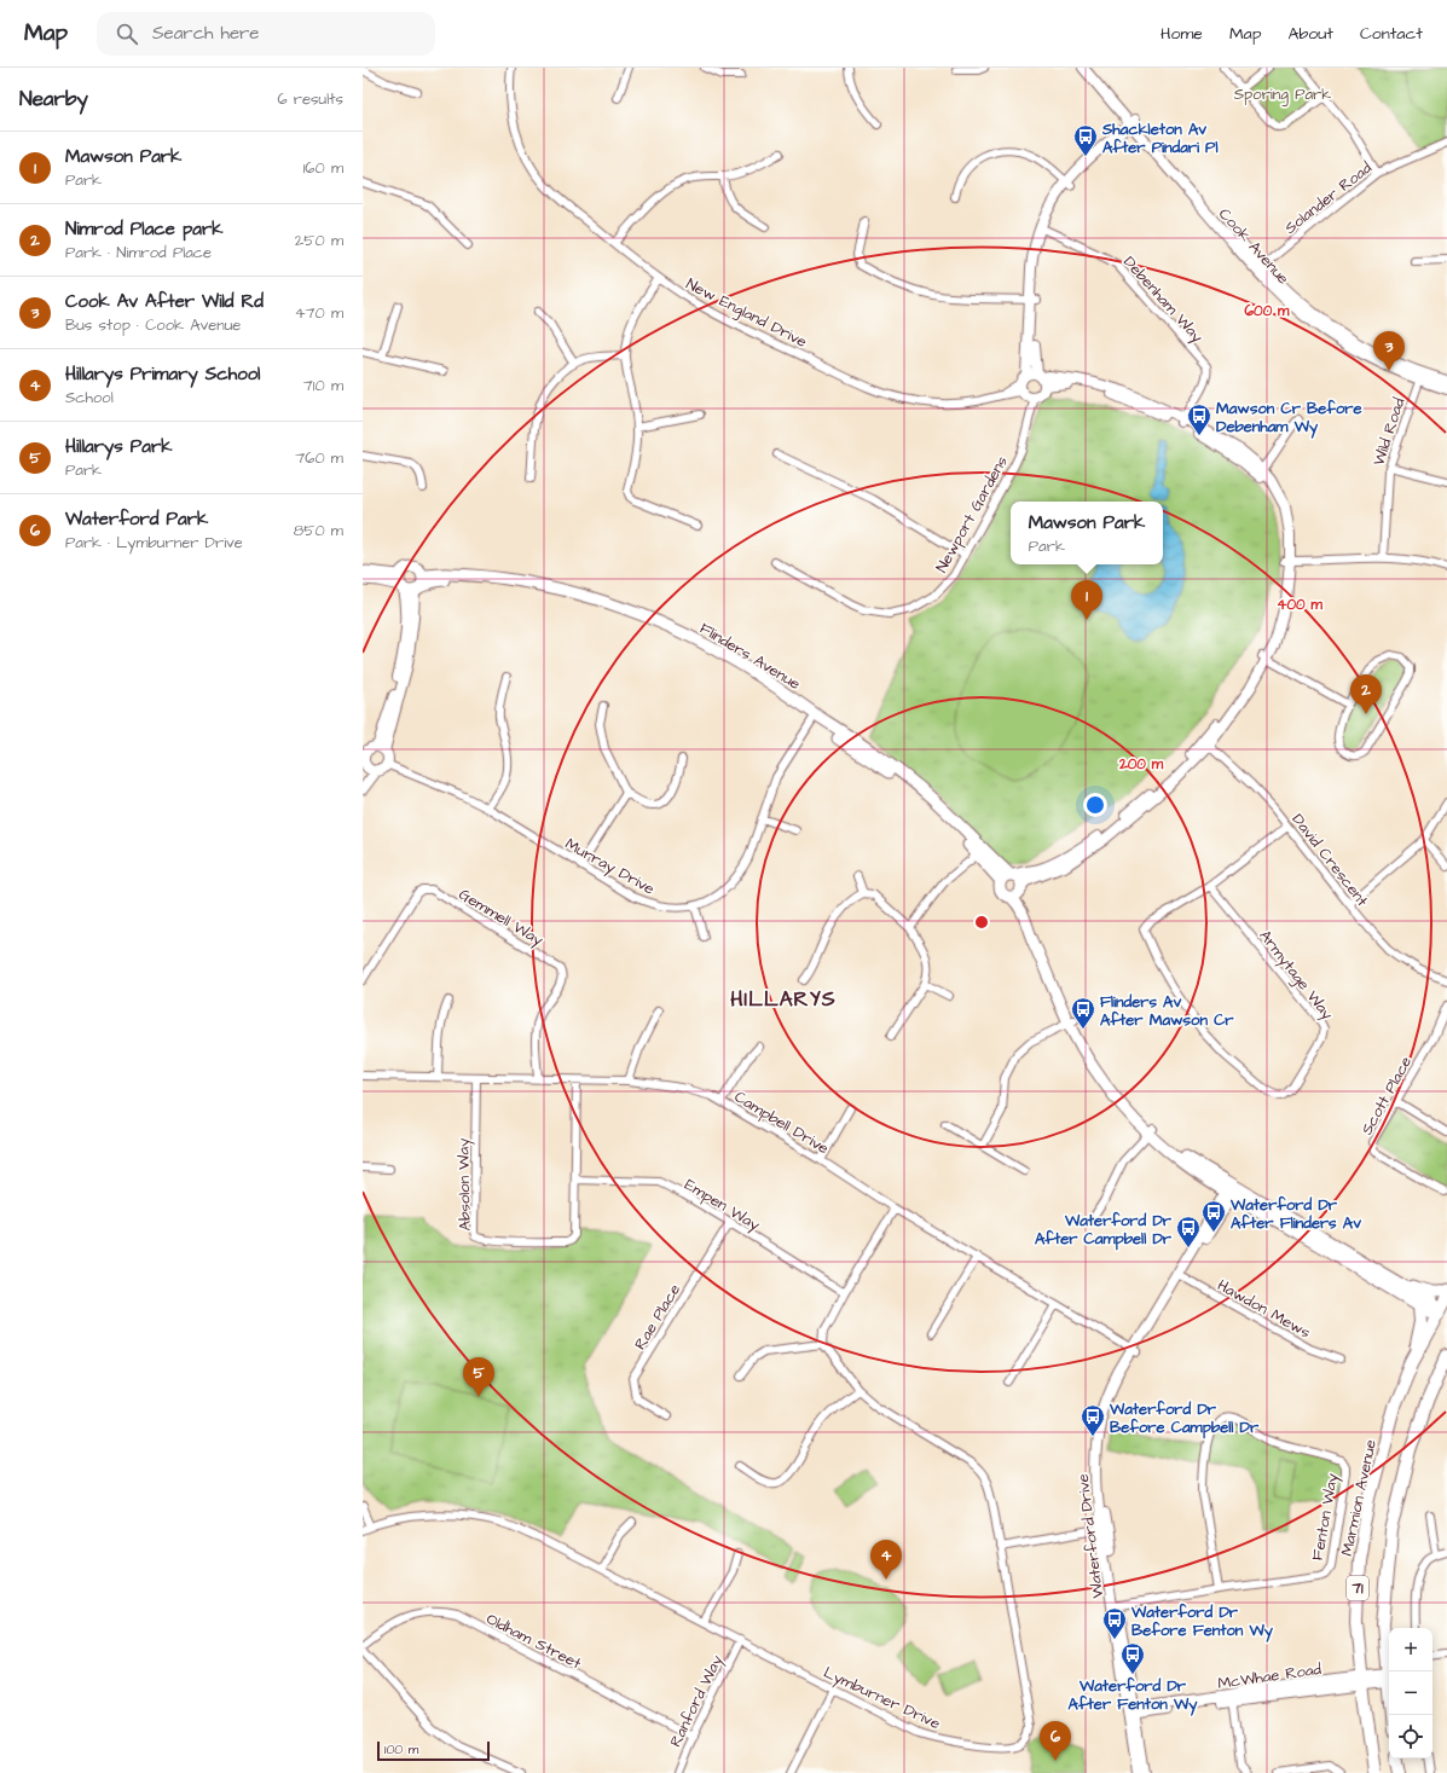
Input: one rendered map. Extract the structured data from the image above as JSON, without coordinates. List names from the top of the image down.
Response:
{
  "streets": {
    "highway": ["Marmion Avenue", "71"],
    "main road": ["Flinders Avenue"],
    "street": [
      "Solander Road",
      "Cook Avenue",
      "Debenham Way",
      "New England Drive",
      "Wild Road",
      "Newport Gardens",
      "David Crescent",
      "Murray Drive",
      "Gemmell Way",
      "Armytage Way",
      "Scott Place",
      "Campbell Drive",
      "Absolon Way",
      "Empen Way",
      "Hawdon Mews",
      "Rae Place",
      "Fenton Way",
      "Waterford Drive",
      "Oldham Street",
      "McWhae Road",
      "Lymburner Drive",
      "Ranford Way"
    ]
  },
  "crossings": [
    ["Solander Road", "Cook Avenue"],
    ["Cook Avenue", "Wild Road"],
    ["New England Drive", "Newport Gardens"],
    ["Flinders Avenue", "Murray Drive"],
    ["David Crescent", "Armytage Way"],
    ["Gemmell Way", "Campbell Drive"],
    ["Campbell Drive", "Absolon Way"],
    ["Campbell Drive", "Waterford Drive"],
    ["Absolon Way", "Empen Way"],
    ["Empen Way", "Rae Place"],
    ["Hawdon Mews", "Waterford Drive"],
    ["Marmion Avenue", "McWhae Road"],
    ["Fenton Way", "Waterford Drive"],
    ["Waterford Drive", "McWhae Road"],
    ["71", "McWhae Road"],
    ["Oldham Street", "Ranford Way"],
    ["Lymburner Drive", "Ranford Way"]
  ],
  "districts": ["HILLARYS"],
  "parks": ["Sporing Park"],
  "places": {
    "bus stop": [
      "Shackleton Av After Pindari Pl",
      "Mawson Cr Before Debenham Wy",
      "Flinders Av After Mawson Cr",
      "Waterford Dr After Flinders Av",
      "Waterford Dr After Campbell Dr",
      "Waterford Dr Before Campbell Dr",
      "Waterford Dr Before Fenton Wy",
      "Waterford Dr After Fenton Wy"
    ]
  },
  "scale_bar": "100 m",
  "page": {
    "header": "Map",
    "search": "Search here",
    "nav": [
      "Home",
      "Map",
      "About",
      "Contact"
    ],
    "heading": ["Nearby", "6 results"],
    "list": [
      {
        "mark": "1",
        "name": "Mawson Park",
        "note": "Park",
        "value": "160 m"
      },
      {
        "mark": "2",
        "name": "Nimrod Place park",
        "note": "Park · Nimrod Place",
        "value": "250 m"
      },
      {
        "mark": "3",
        "name": "Cook Av After Wild Rd",
        "note": "Bus stop · Cook Avenue",
        "value": "470 m"
      },
      {
        "mark": "4",
        "name": "Hillarys Primary School",
        "note": "School",
        "value": "710 m"
      },
      {
        "mark": "5",
        "name": "Hillarys Park",
        "note": "Park",
        "value": "760 m"
      },
      {
        "mark": "6",
        "name": "Waterford Park",
        "note": "Park · Lymburner Drive",
        "value": "850 m"
      }
    ],
    "pins": [
      "3",
      "1",
      "2",
      "5",
      "4",
      "6"
    ],
    "popup": ["Mawson Park", "Park"],
    "map_buttons": ["+", "−"],
    "scale": "100 m"
  },
  "rings": ["600 m", "400 m", "200 m"]
}
